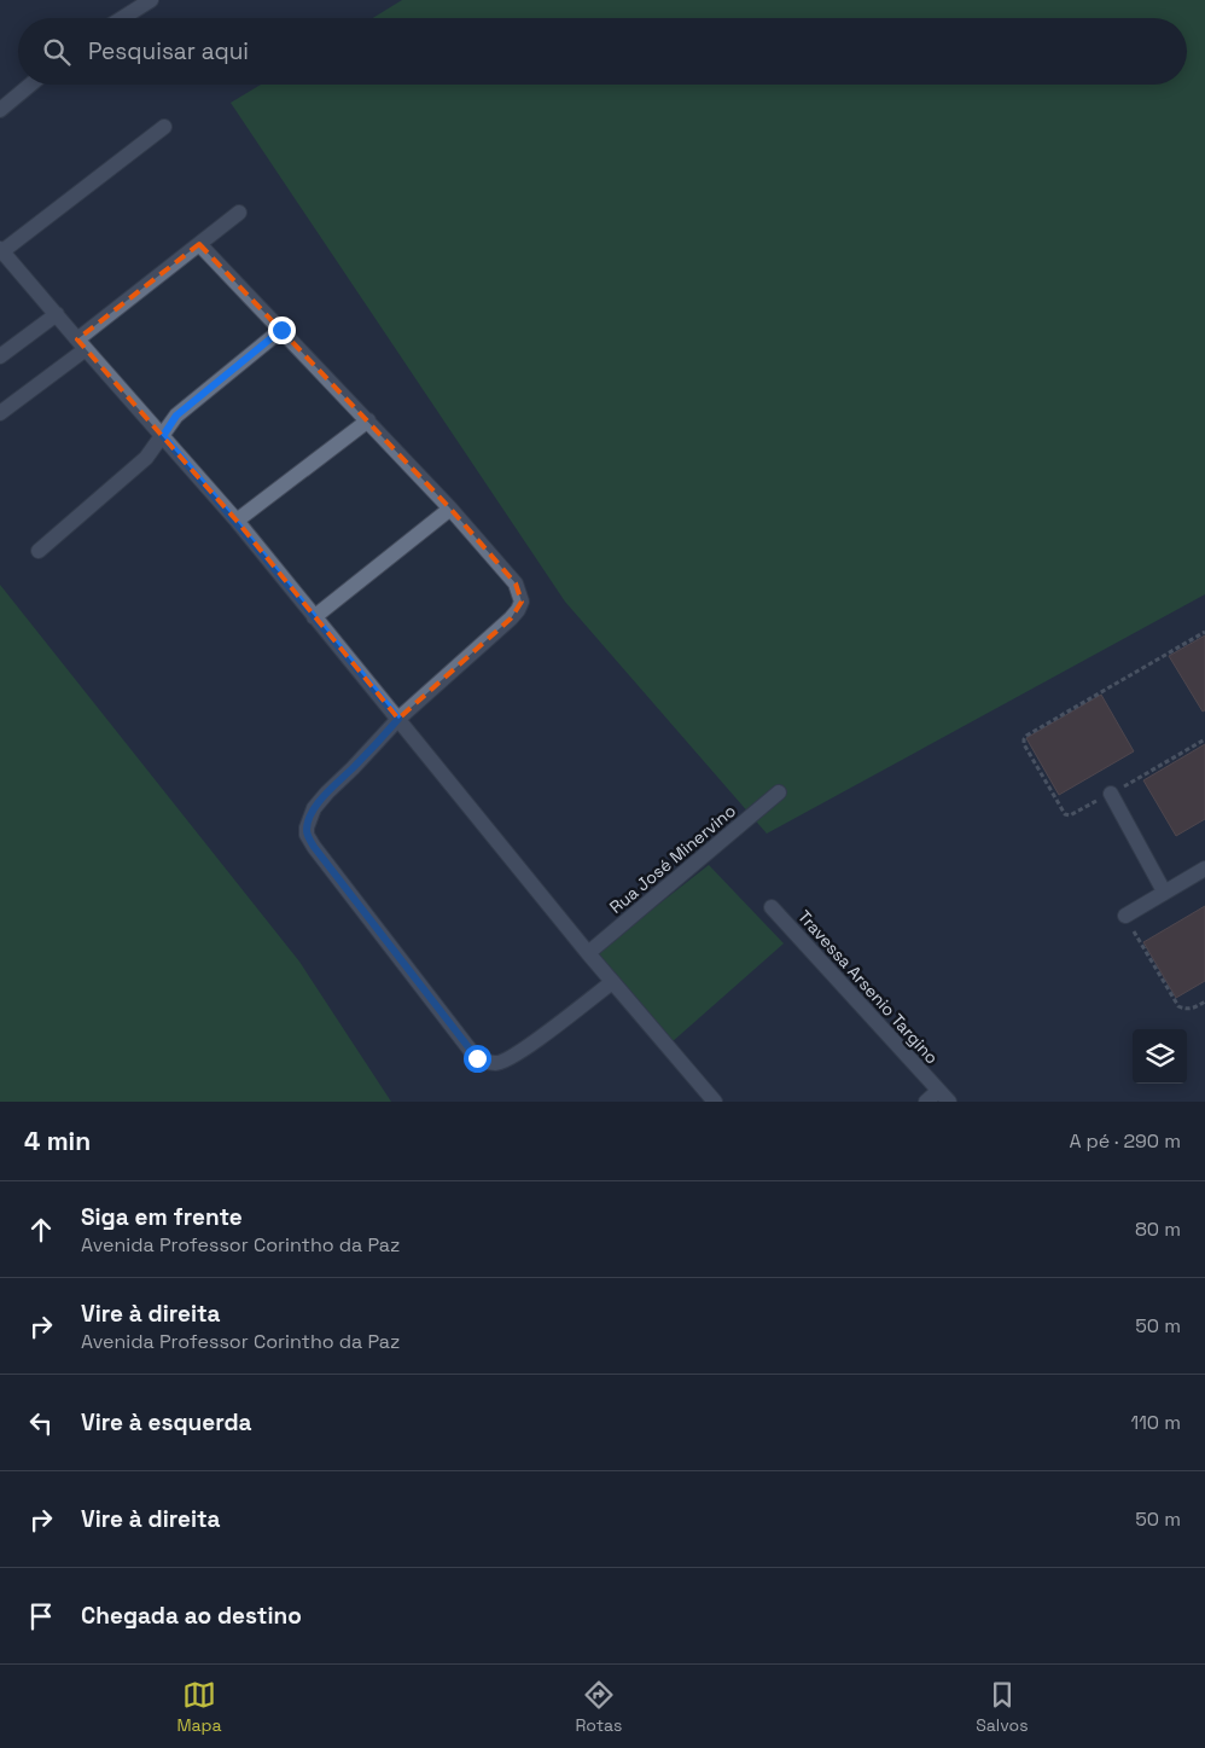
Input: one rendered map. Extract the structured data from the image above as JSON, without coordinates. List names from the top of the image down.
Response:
{
  "streets": {
    "street": ["Rua José Minervino", "Travessa Arsenio Targino"]
  },
  "page": {
    "search": "Pesquisar aqui",
    "heading": ["4 min", "A pé · 290 m"],
    "list": [
      ["Siga em frente", "Avenida Professor Corintho da Paz", "80 m"],
      ["Vire à direita", "Avenida Professor Corintho da Paz", "50 m"],
      ["Vire à esquerda", "110 m"],
      ["Vire à direita", "50 m"],
      "Chegada ao destino"
    ],
    "nav": ["Mapa", "Rotas", "Salvos"]
  }
}
